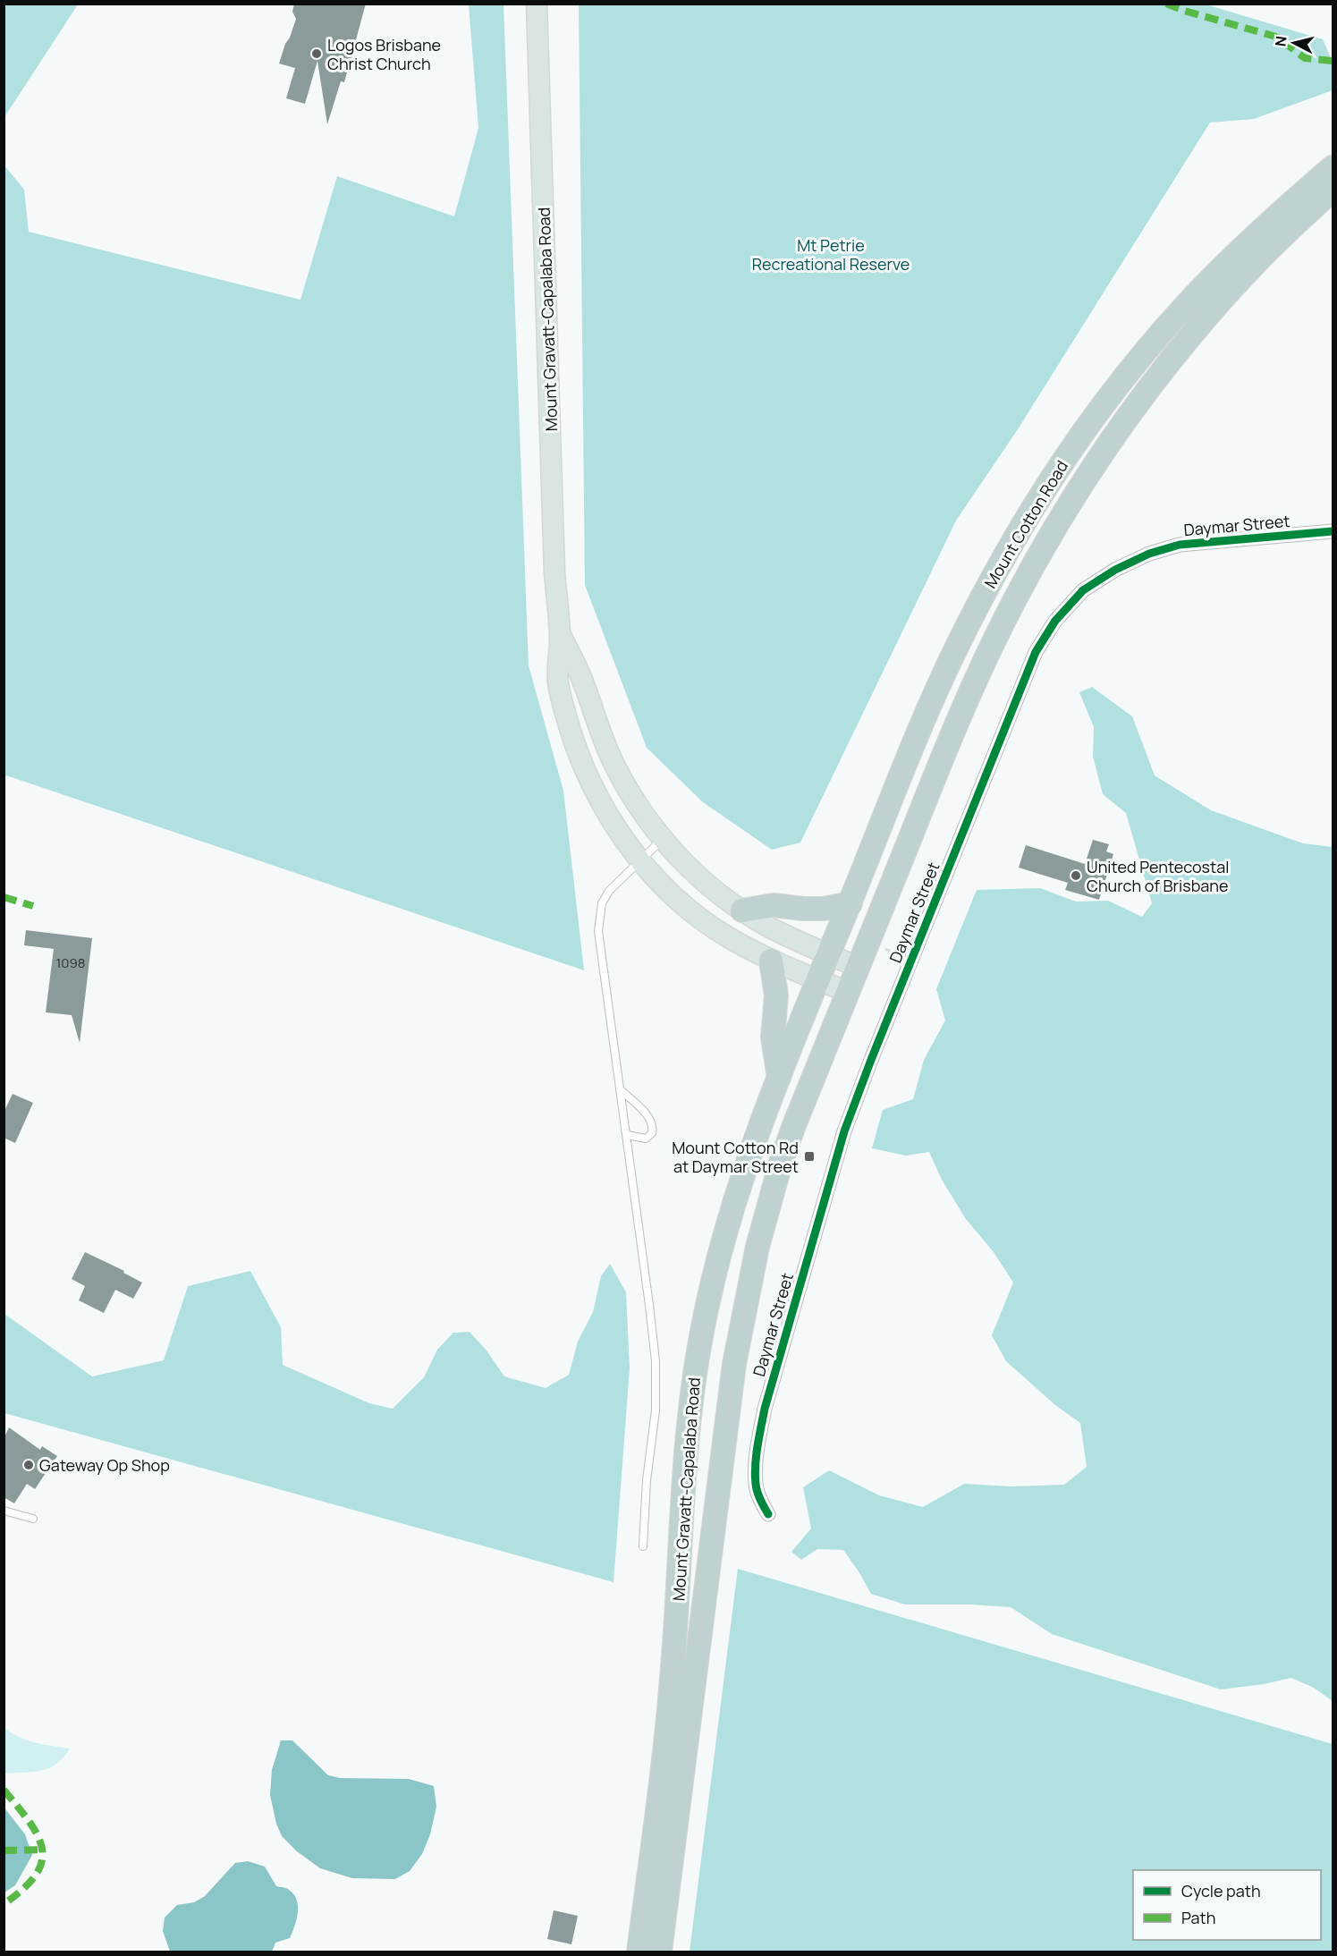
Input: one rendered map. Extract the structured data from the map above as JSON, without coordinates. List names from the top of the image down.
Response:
{
  "streets": {
    "highway": ["Mount Gravatt-Capalaba Road", "Mount Cotton Road"],
    "street": ["Daymar Street"]
  },
  "crossings": [
    ["Mount Gravatt-Capalaba Road", "Mount Cotton Road"]
  ],
  "parks": ["Mt Petrie Recreational Reserve"],
  "places": {
    "other": ["Logos Brisbane Christ Church", "United Pentecostal Church of Brisbane", "Gateway Op Shop"],
    "transit": ["Mount Cotton Rd at Daymar Street"]
  },
  "house_numbers": ["1098"],
  "legend": ["Cycle path", "Path"],
  "north": "left"
}
